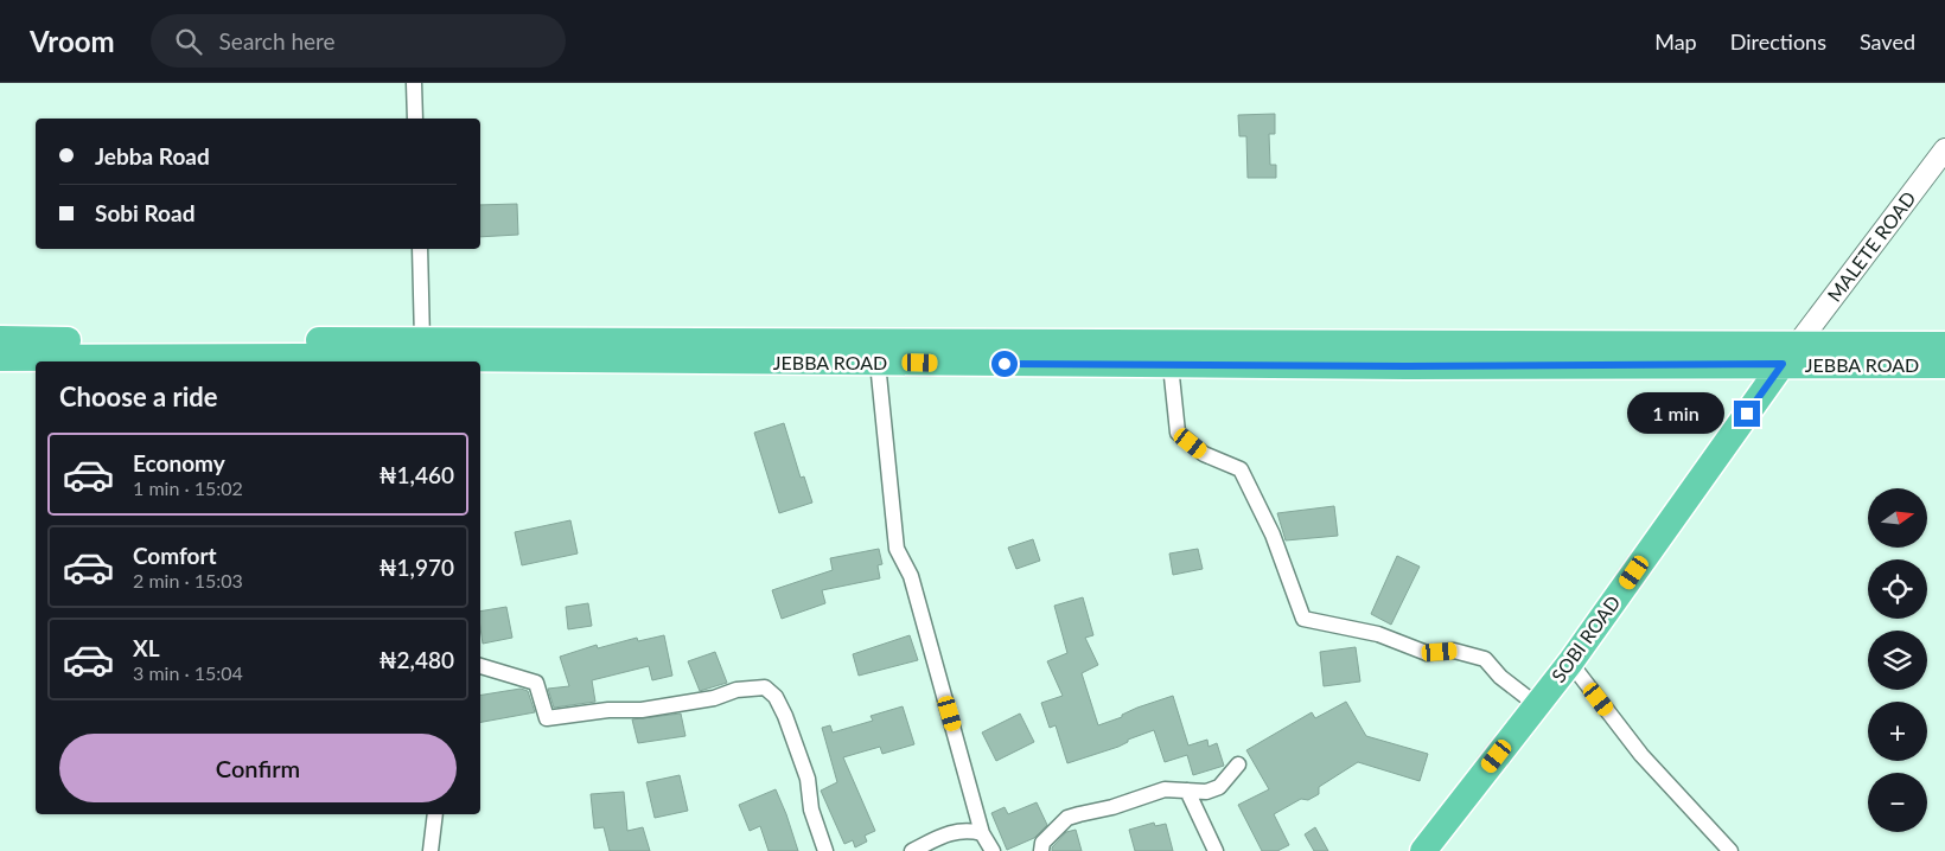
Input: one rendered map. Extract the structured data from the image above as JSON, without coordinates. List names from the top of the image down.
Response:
{
  "streets": {
    "highway": ["JEBBA ROAD", "SOBI ROAD"],
    "street": ["MALETE ROAD"]
  },
  "crossings": [
    ["MALETE ROAD", "JEBBA ROAD"],
    ["MALETE ROAD", "SOBI ROAD"],
    ["JEBBA ROAD", "SOBI ROAD"]
  ],
  "north": "right",
  "page": {
    "header": "Vroom",
    "search": "Search here",
    "nav": ["Map", "Directions", "Saved"],
    "banner": ["Jebba Road", "Sobi Road"],
    "heading": "Choose a ride",
    "bubble": "1 min",
    "list": [
      {
        "name": "Economy",
        "note": "1 min · 15:02",
        "value": "₦1,460"
      },
      {
        "name": "Comfort",
        "note": "2 min · 15:03",
        "value": "₦1,970"
      },
      {
        "name": "XL",
        "note": "3 min · 15:04",
        "value": "₦2,480"
      }
    ],
    "map_buttons": ["+", "−"],
    "buttons": "Confirm"
  }
}
